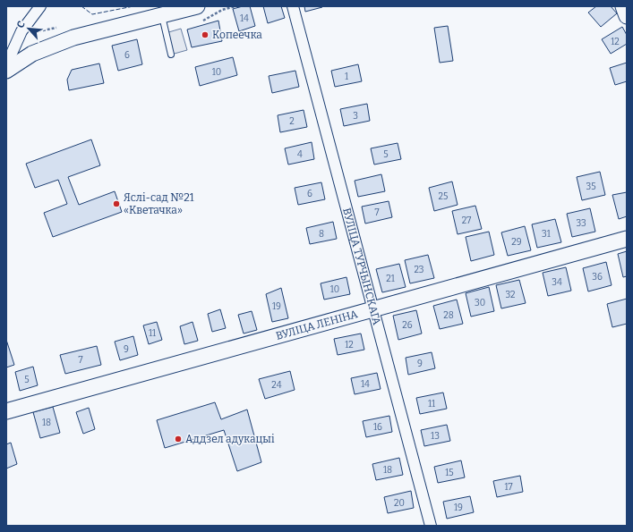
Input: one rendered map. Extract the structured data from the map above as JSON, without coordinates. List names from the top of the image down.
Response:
{
  "streets": {
    "street": ["ВУЛІЦА ТУРЧЫНСКАГА", "ВУЛІЦА ЛЕНІНА"]
  },
  "crossings": [
    ["ВУЛІЦА ТУРЧЫНСКАГА", "ВУЛІЦА ЛЕНІНА"]
  ],
  "places": ["Копеечка", "Яслі-сад №21 «Кветачка»", "Аддзел адукацыі"],
  "house_numbers": [
    "14",
    "12",
    "6",
    "10",
    "1",
    "3",
    "2",
    "4",
    "5",
    "35",
    "6",
    "25",
    "7",
    "27",
    "33",
    "8",
    "31",
    "29",
    "23",
    "36",
    "21",
    "34",
    "10",
    "32",
    "30",
    "19",
    "28",
    "26",
    "11",
    "12",
    "9",
    "7",
    "9",
    "5",
    "14",
    "24",
    "11",
    "18",
    "16",
    "13",
    "18",
    "15",
    "17",
    "20",
    "19"
  ],
  "north": "top left"
}
